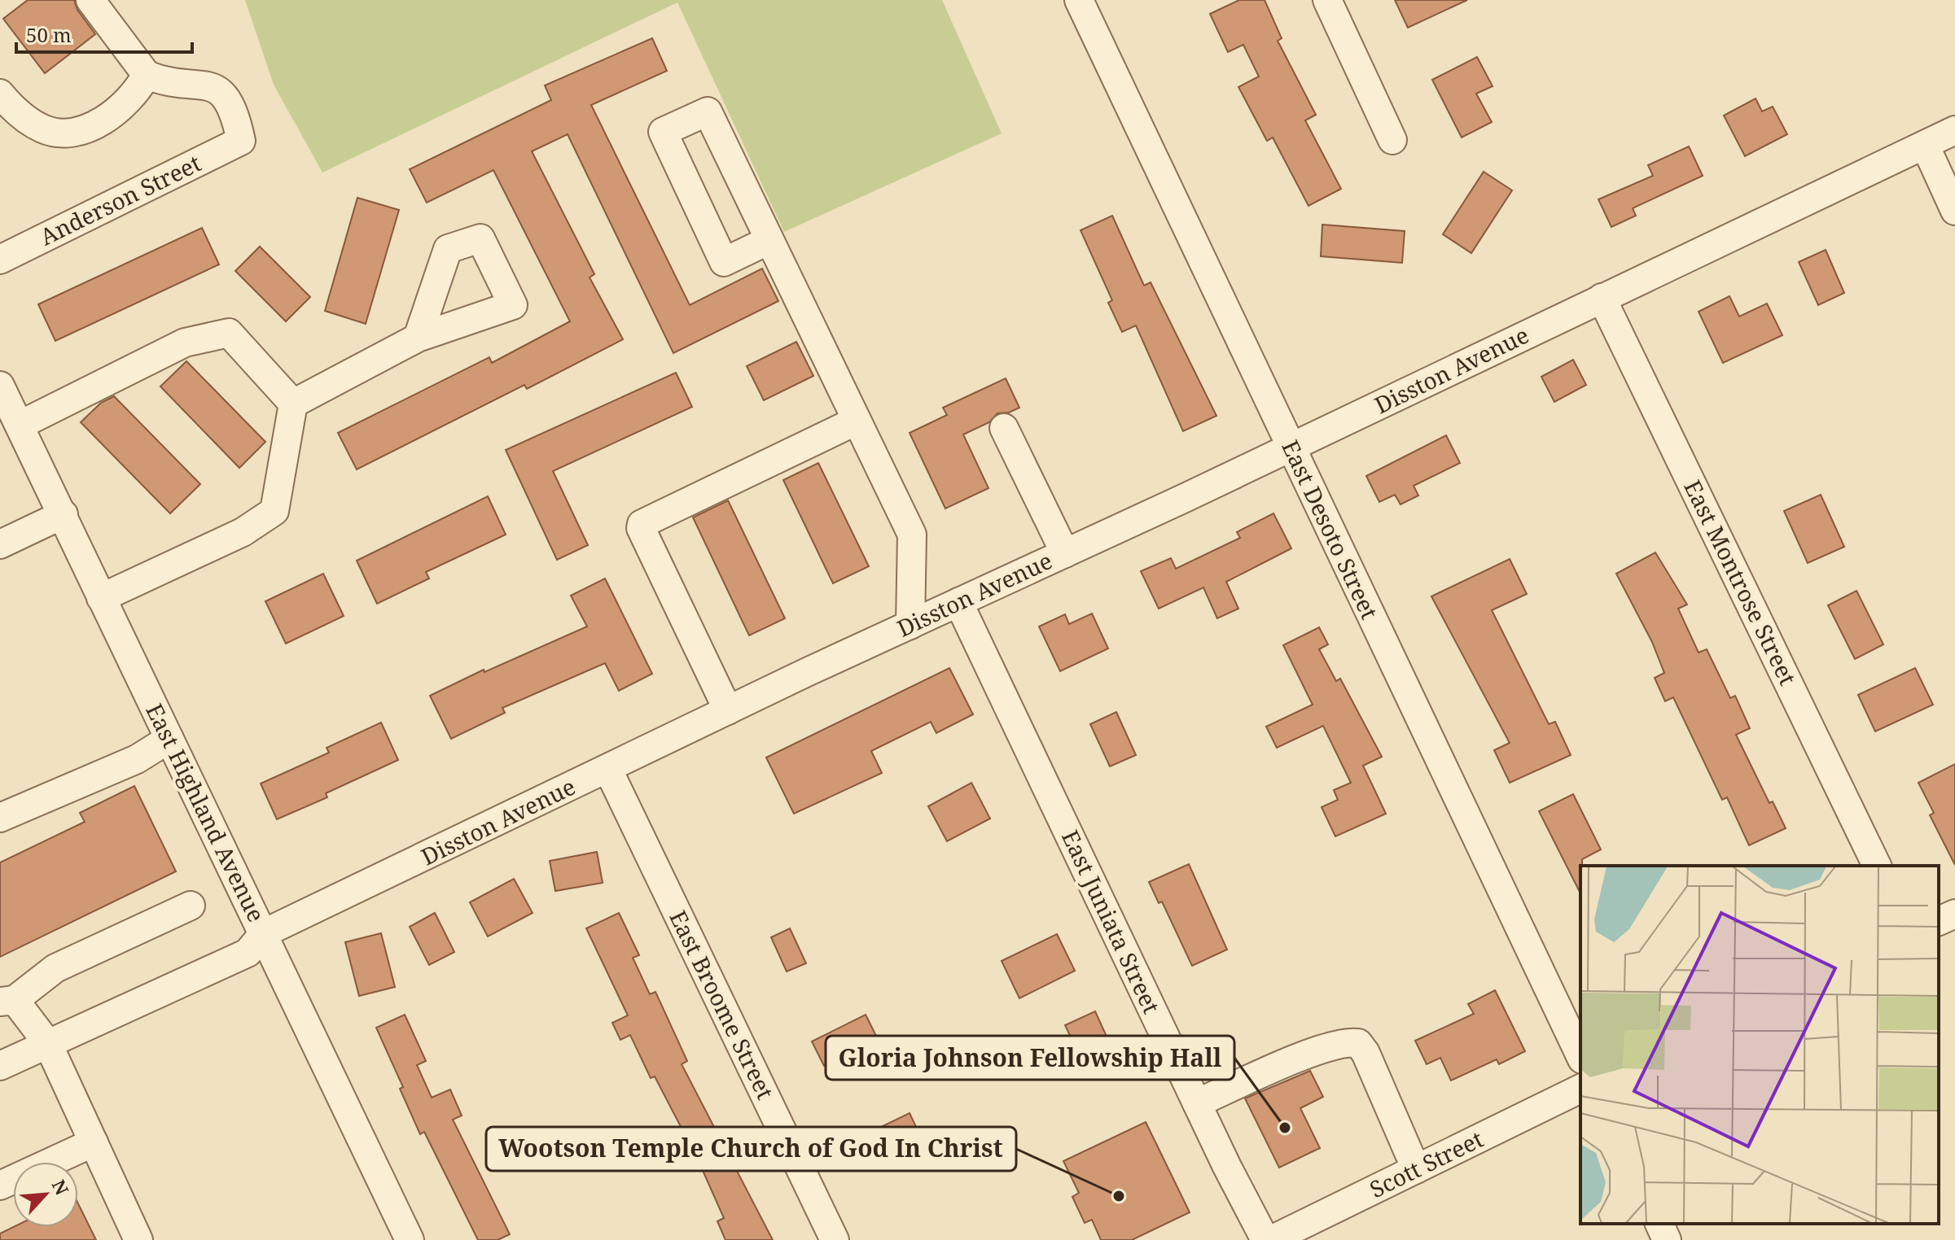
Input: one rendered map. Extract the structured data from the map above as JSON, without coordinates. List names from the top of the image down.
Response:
{
  "streets": {
    "street": [
      "Anderson Street",
      "Disston Avenue",
      "East Desoto Street",
      "East Montrose Street",
      "East Highland Avenue",
      "East Juniata Street",
      "East Broome Street",
      "Scott Street"
    ]
  },
  "crossings": [
    ["Disston Avenue", "East Desoto Street"],
    ["Disston Avenue", "East Montrose Street"],
    ["Disston Avenue", "East Highland Avenue"],
    ["Disston Avenue", "East Juniata Street"],
    ["Disston Avenue", "East Broome Street"]
  ],
  "places": ["Gloria Johnson Fellowship Hall", "Wootson Temple Church of God In Christ"],
  "scale_bar": "50 m",
  "north": "top right"
}
